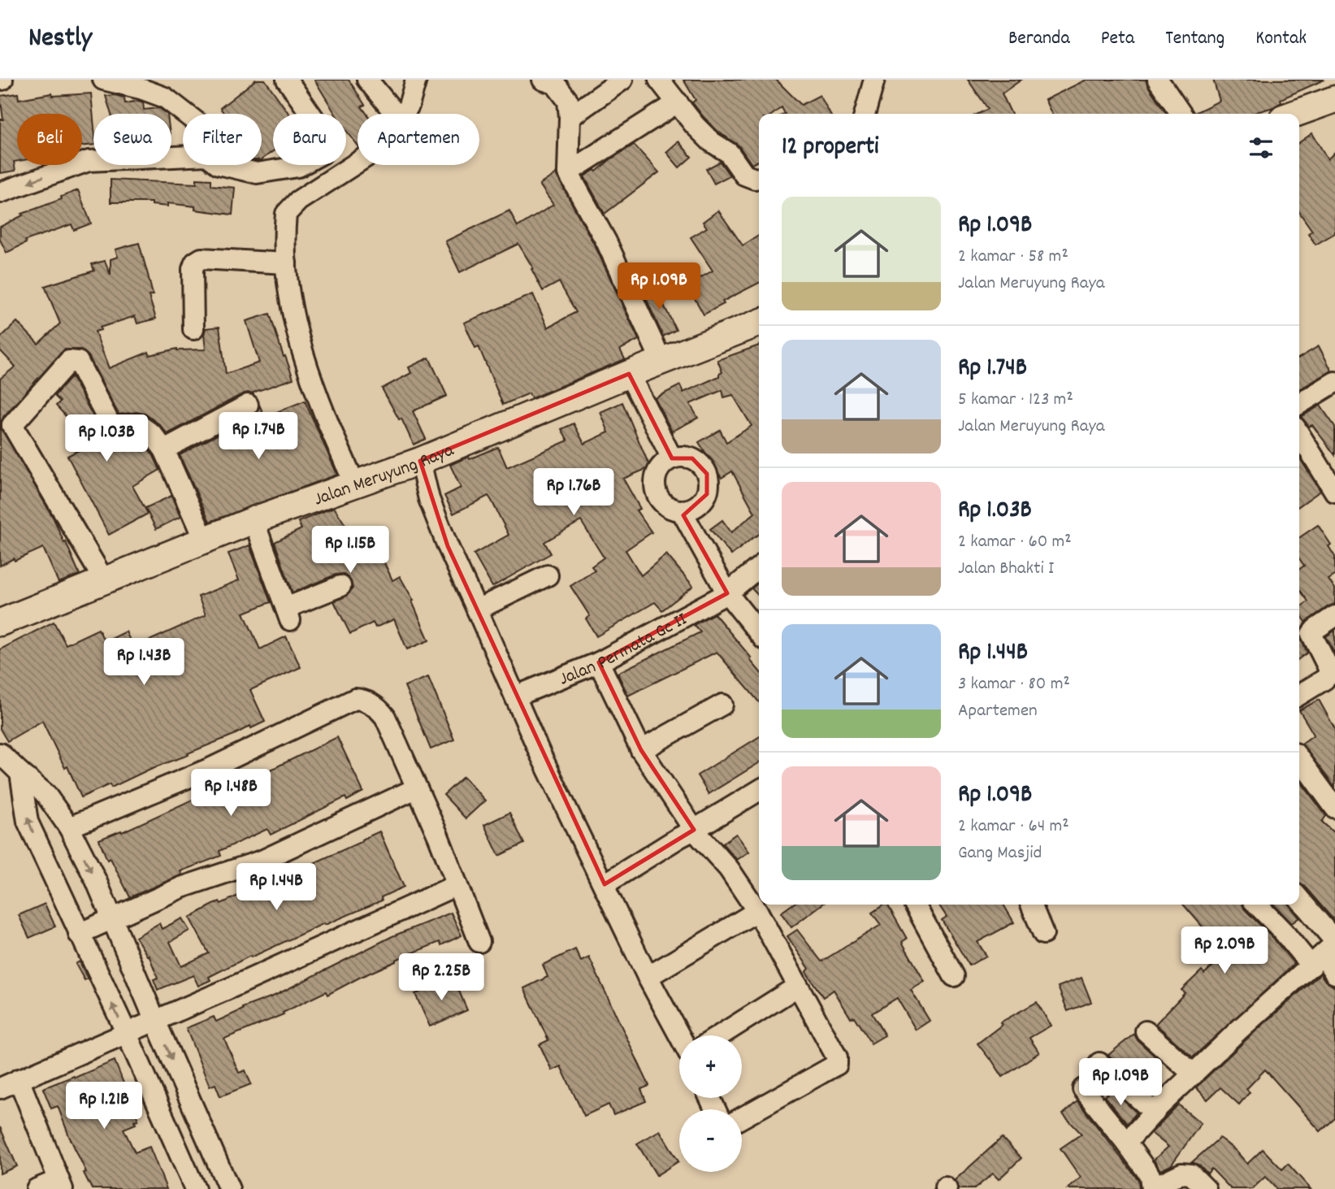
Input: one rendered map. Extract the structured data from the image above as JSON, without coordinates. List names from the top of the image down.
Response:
{
  "streets": {
    "main road": ["Jalan Meruyung Raya"],
    "street": ["Jalan Permata Gc II"]
  },
  "page": {
    "header": "Nestly",
    "nav": [
      "Beranda",
      "Peta",
      "Tentang",
      "Kontak"
    ],
    "chip": [
      "Beli",
      "Sewa",
      "Filter",
      "Baru",
      "Apartemen"
    ],
    "heading": "12 properti",
    "list": [
      {
        "name": "Rp 1.09B",
        "note": "2 kamar · 58 m² · Jalan Meruyung Raya"
      },
      {
        "name": "Rp 1.74B",
        "note": "5 kamar · 123 m² · Jalan Meruyung Raya"
      },
      {
        "name": "Rp 1.03B",
        "note": "2 kamar · 60 m² · Jalan Bhakti I"
      },
      {
        "name": "Rp 1.44B",
        "note": "3 kamar · 80 m² · Apartemen"
      },
      {
        "name": "Rp 1.09B",
        "note": "2 kamar · 64 m² · Gang Masjid"
      }
    ],
    "price": [
      "Rp 1.09B",
      "Rp 1.74B",
      "Rp 1.03B",
      "Rp 1.76B",
      "Rp 1.15B",
      "Rp 1.43B",
      "Rp 1.48B",
      "Rp 1.44B",
      "Rp 2.09B",
      "Rp 2.25B",
      "Rp 1.09B",
      "Rp 1.21B"
    ],
    "map_buttons": ["+", "−"]
  }
}
